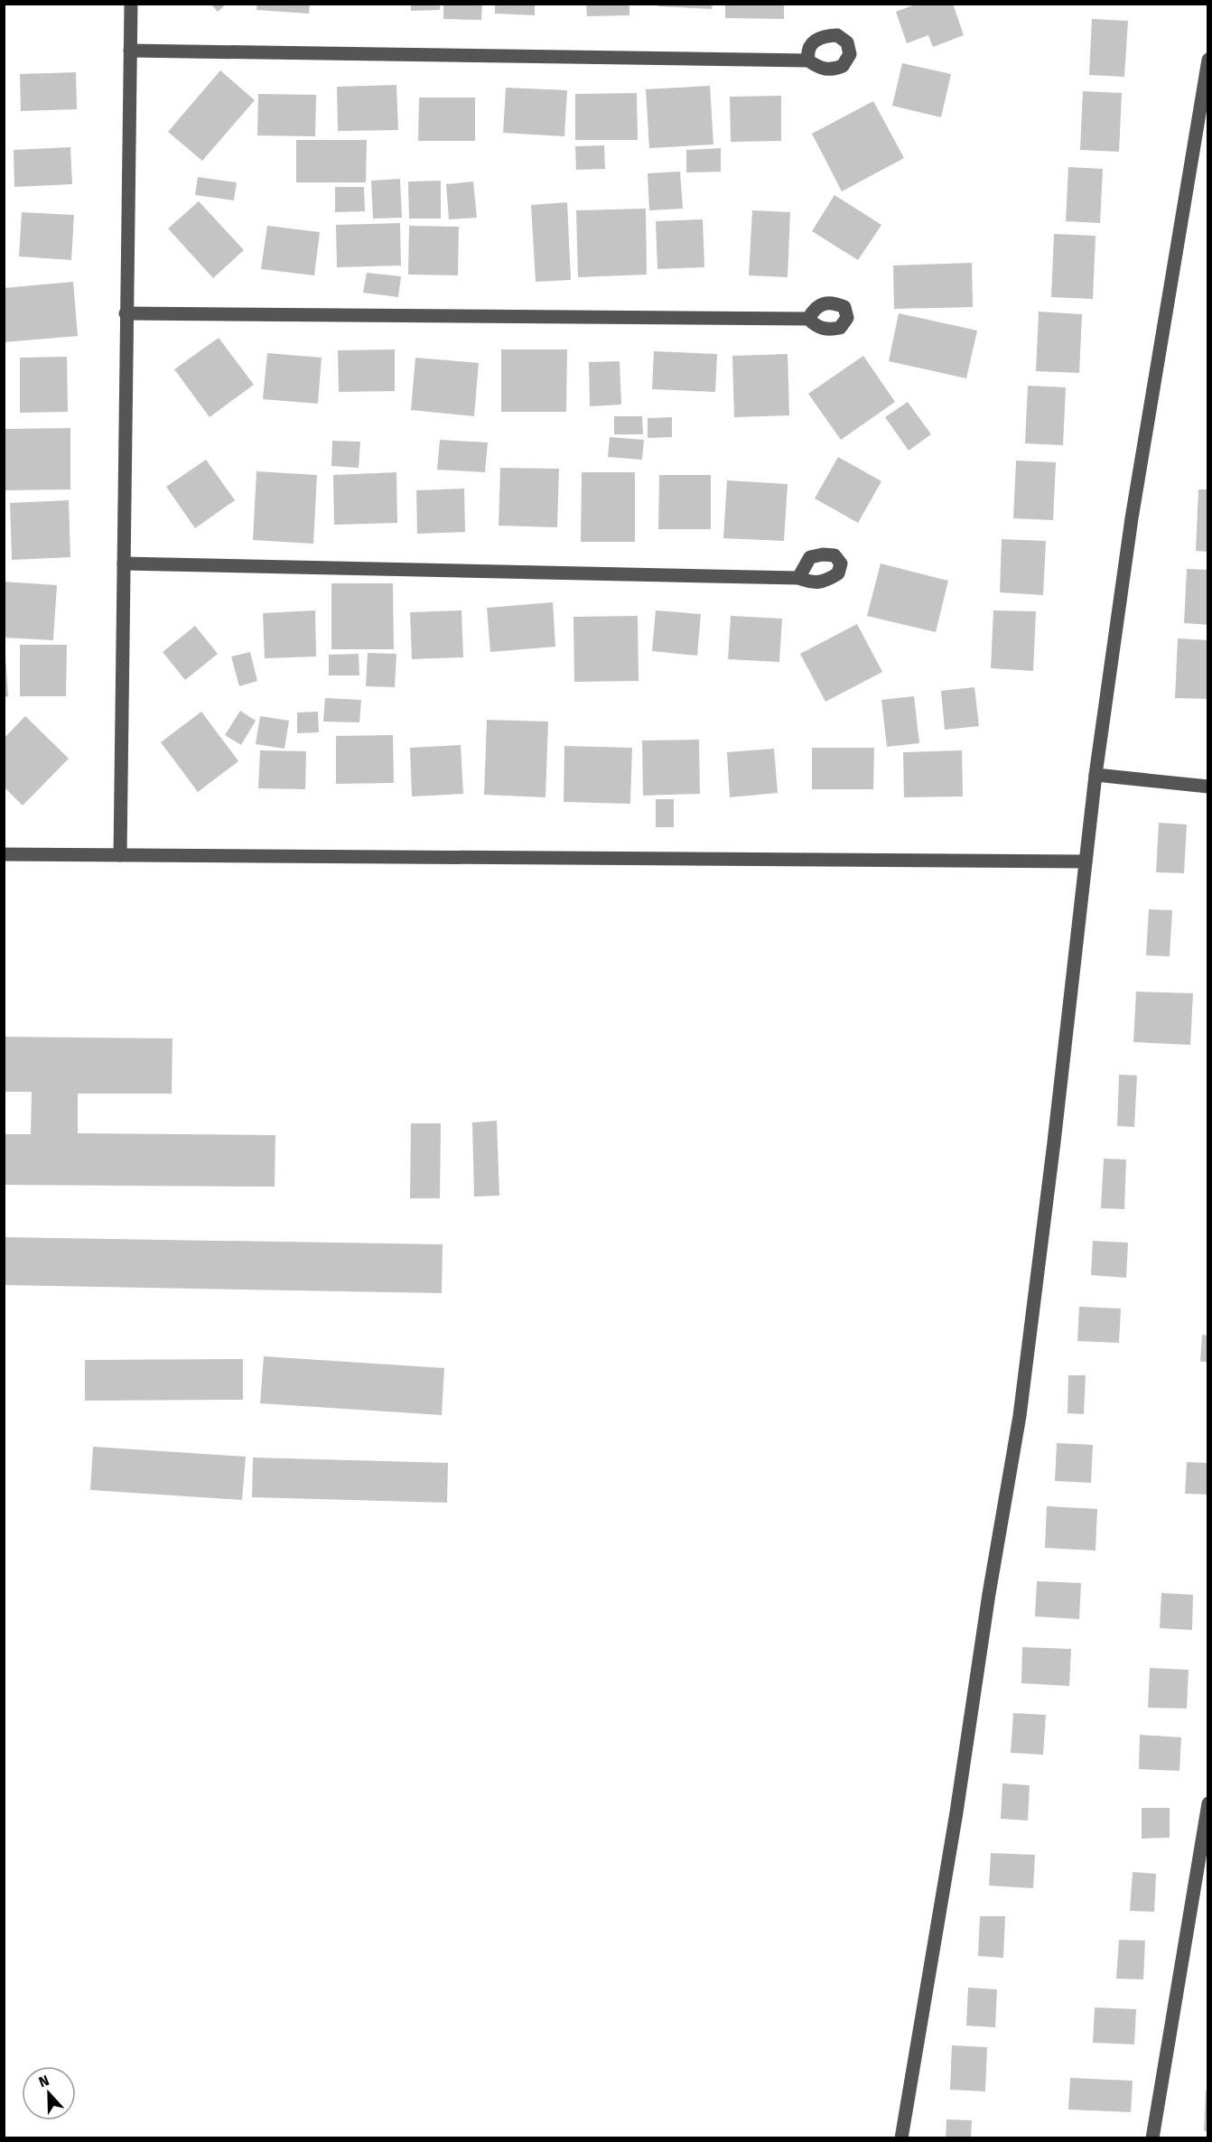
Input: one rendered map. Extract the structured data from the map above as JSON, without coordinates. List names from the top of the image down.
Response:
{
  "north": "top"
}
